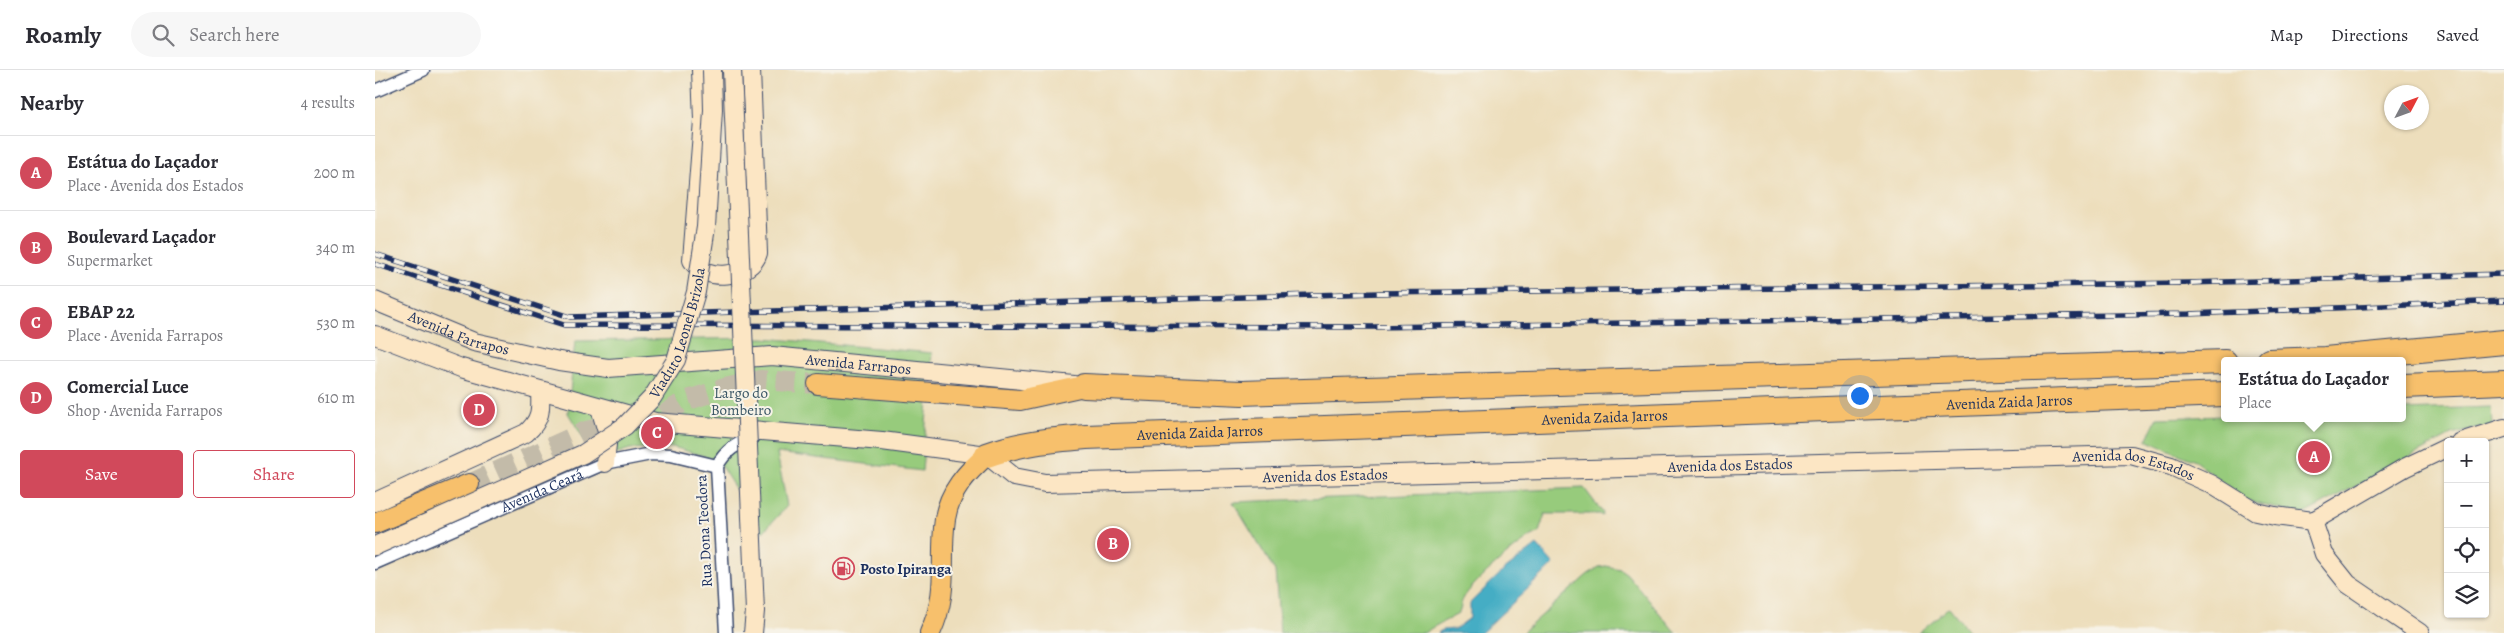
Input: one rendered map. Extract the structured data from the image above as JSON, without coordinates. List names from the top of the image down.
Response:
{
  "streets": {
    "highway": ["Avenida Zaida Jarros"],
    "main road": ["Viaduto Leonel Brizola", "Avenida Farrapos", "Avenida dos Estados"],
    "street": ["Avenida Ceará", "Rua Dona Teodora"]
  },
  "crossings": [
    ["Avenida Farrapos", "Avenida Zaida Jarros"],
    ["Avenida Farrapos", "Avenida dos Estados"],
    ["Avenida Farrapos", "Rua Dona Teodora"],
    ["Avenida Zaida Jarros", "Avenida dos Estados"],
    ["Avenida Ceará", "Rua Dona Teodora"]
  ],
  "parks": ["Largo do Bombeiro"],
  "places": {
    "fuel station": ["Posto Ipiranga"]
  },
  "north": "top right",
  "page": {
    "header": "Roamly",
    "search": "Search here",
    "nav": ["Map", "Directions", "Saved"],
    "heading": ["Nearby", "4 results"],
    "list": [
      {
        "mark": "A",
        "name": "Estátua do Laçador",
        "note": "Place · Avenida dos Estados",
        "value": "200 m"
      },
      {
        "mark": "B",
        "name": "Boulevard Laçador",
        "note": "Supermarket",
        "value": "340 m"
      },
      {
        "mark": "C",
        "name": "EBAP 22",
        "note": "Place · Avenida Farrapos",
        "value": "530 m"
      },
      {
        "mark": "D",
        "name": "Comercial Luce",
        "note": "Shop · Avenida Farrapos",
        "value": "610 m"
      }
    ],
    "popup": ["Estátua do Laçador", "Place"],
    "pins": [
      "D",
      "C",
      "A",
      "B"
    ],
    "buttons": ["Save", "Share"],
    "map_buttons": ["+", "−"]
  }
}
